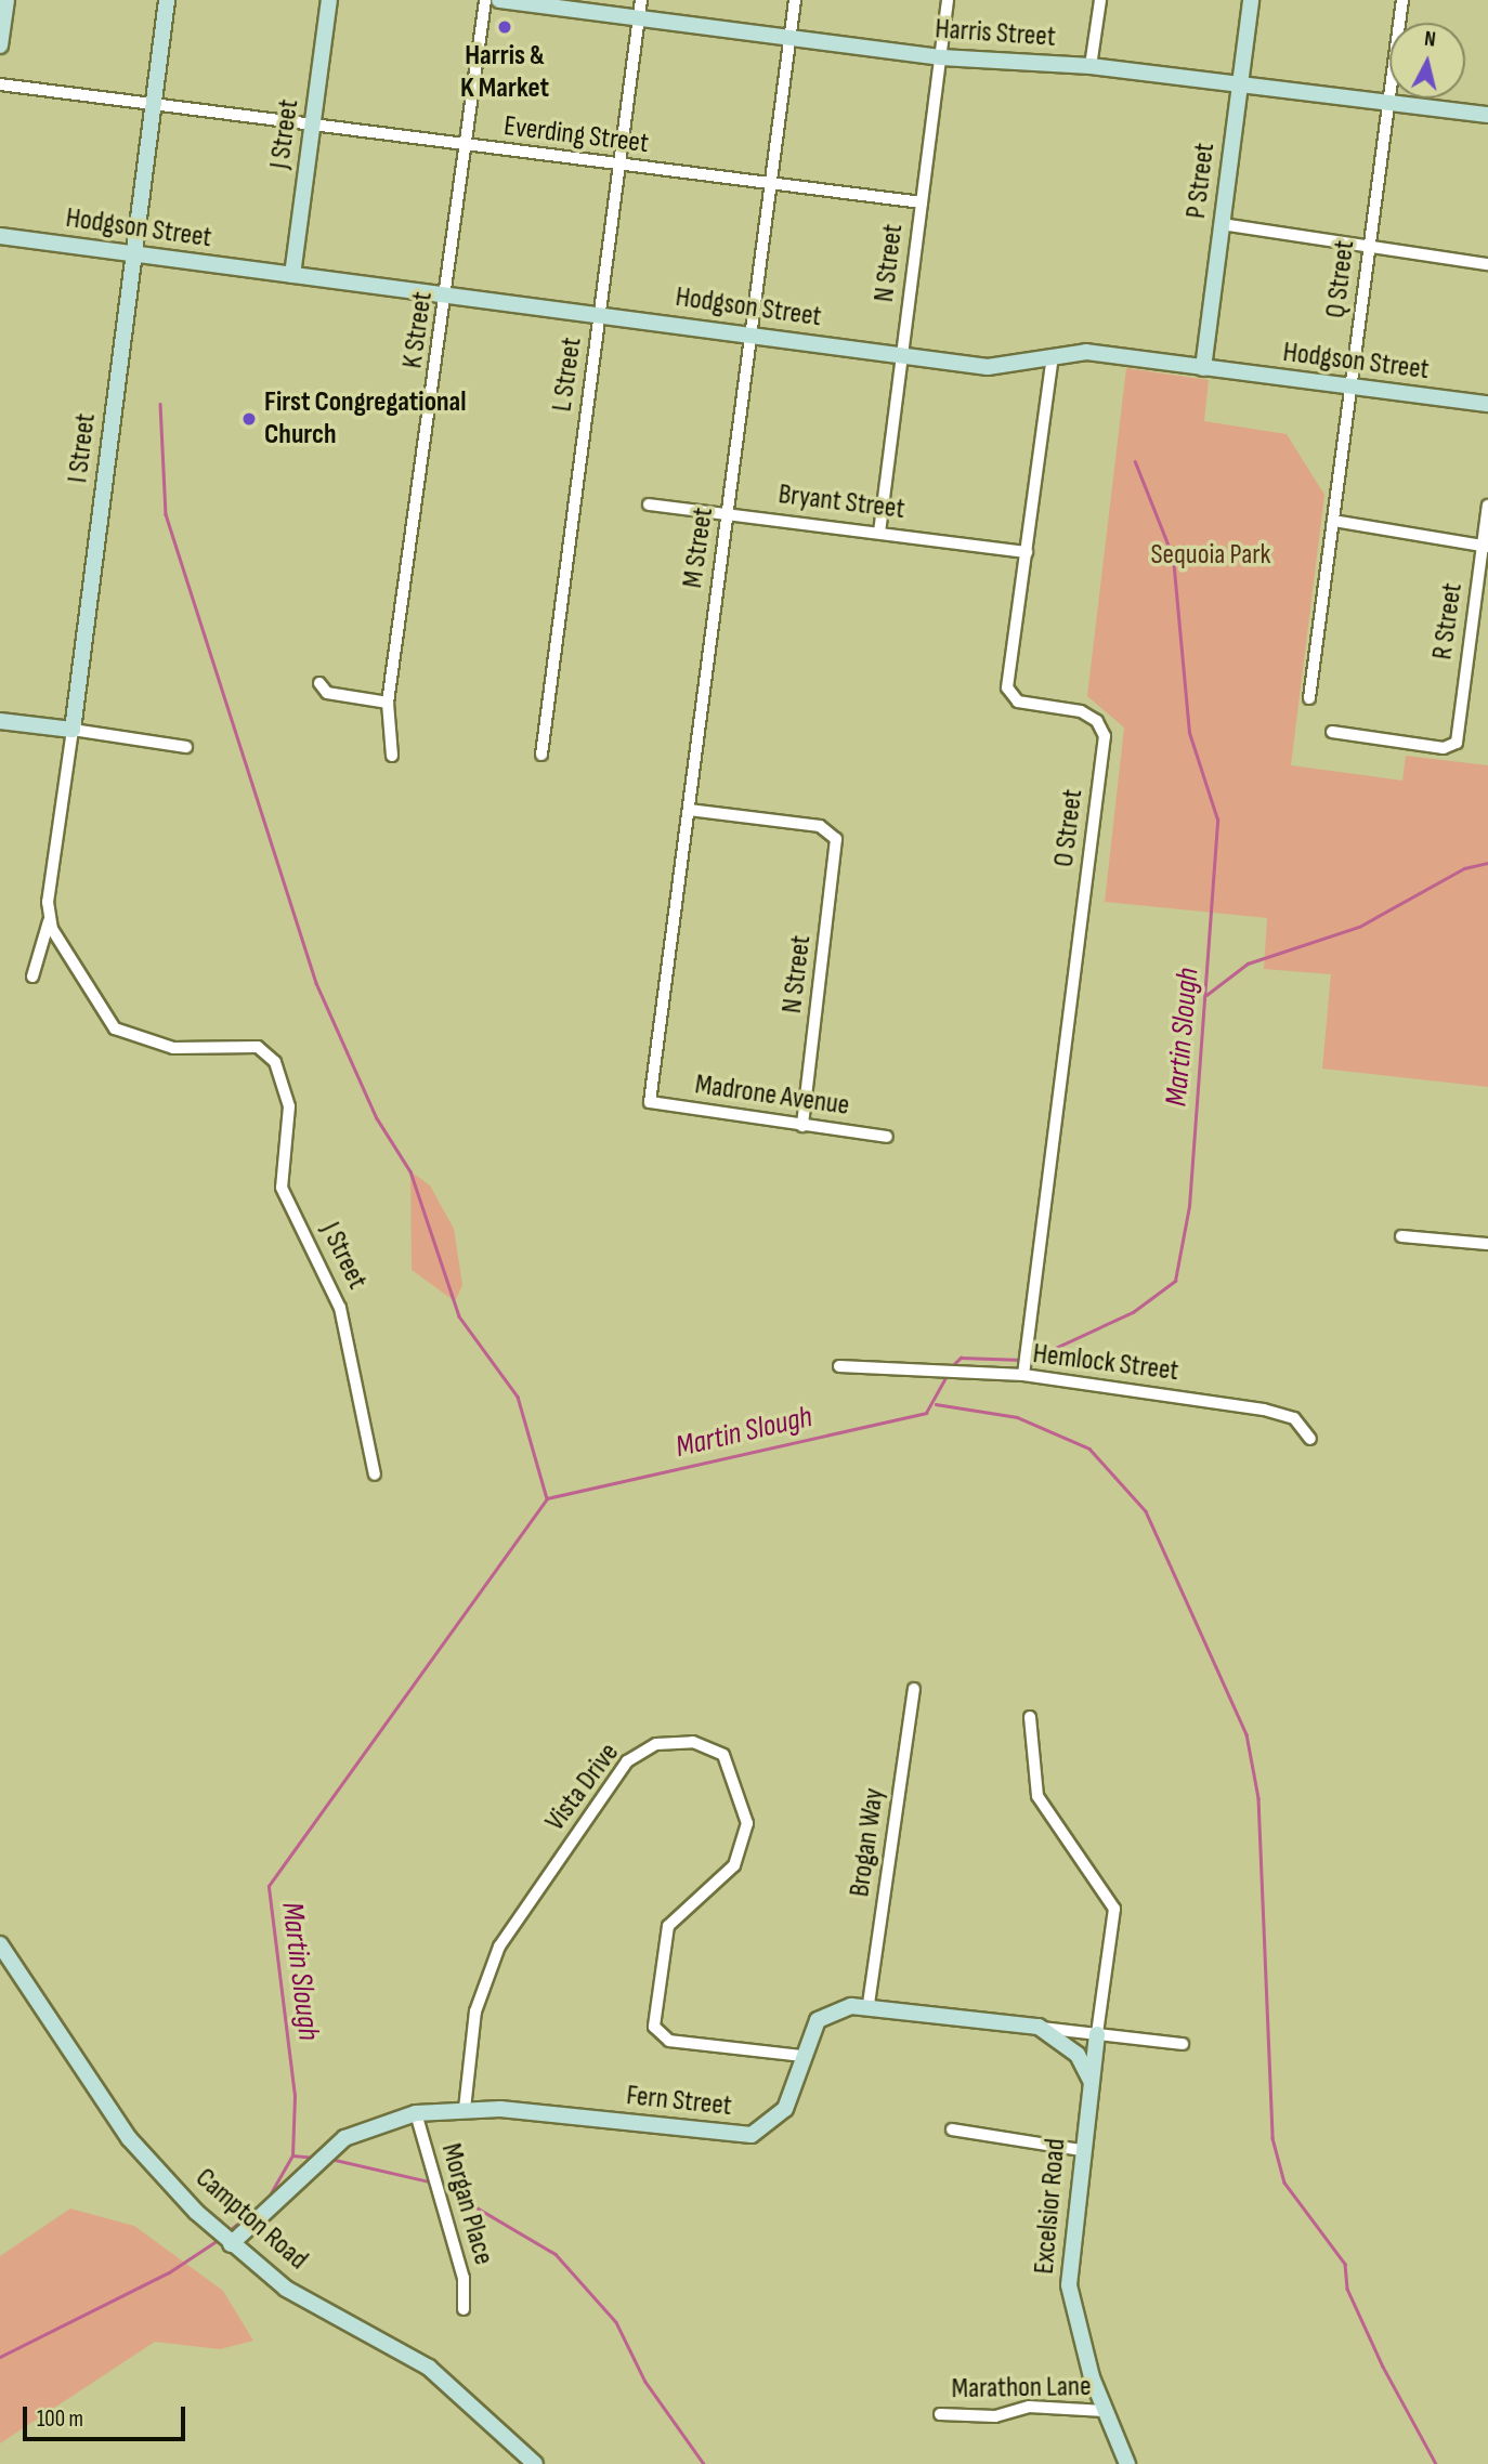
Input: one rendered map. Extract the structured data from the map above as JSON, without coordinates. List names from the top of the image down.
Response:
{
  "streets": {
    "street": [
      "Harris Street",
      "J Street",
      "Everding Street",
      "P Street",
      "Hodgson Street",
      "N Street",
      "Q Street",
      "K Street",
      "L Street",
      "I Street",
      "Bryant Street",
      "M Street",
      "R Street",
      "O Street",
      "Madrone Avenue",
      "Hemlock Street",
      "Vista Drive",
      "Brogan Way",
      "Fern Street",
      "Morgan Place",
      "Excelsior Road",
      "Campton Road",
      "Marathon Lane"
    ]
  },
  "crossings": [
    ["Harris Street", "P Street"],
    ["Harris Street", "N Street"],
    ["Harris Street", "Q Street"],
    ["Harris Street", "L Street"],
    ["Harris Street", "M Street"],
    ["J Street", "Everding Street"],
    ["J Street", "Hodgson Street"],
    ["J Street", "I Street"],
    ["Everding Street", "N Street"],
    ["Everding Street", "K Street"],
    ["Everding Street", "L Street"],
    ["Everding Street", "I Street"],
    ["Everding Street", "M Street"],
    ["P Street", "Hodgson Street"],
    ["Hodgson Street", "N Street"],
    ["Hodgson Street", "Q Street"],
    ["Hodgson Street", "K Street"],
    ["Hodgson Street", "L Street"],
    ["Hodgson Street", "I Street"],
    ["Hodgson Street", "M Street"],
    ["Hodgson Street", "O Street"],
    ["N Street", "Bryant Street"],
    ["N Street", "M Street"],
    ["N Street", "Madrone Avenue"],
    ["Bryant Street", "M Street"],
    ["Bryant Street", "O Street"],
    ["M Street", "Madrone Avenue"],
    ["O Street", "Hemlock Street"],
    ["Vista Drive", "Fern Street"],
    ["Brogan Way", "Fern Street"],
    ["Fern Street", "Morgan Place"],
    ["Fern Street", "Excelsior Road"],
    ["Fern Street", "Campton Road"],
    ["Excelsior Road", "Marathon Lane"]
  ],
  "water": ["Martin Slough"],
  "parks": ["Sequoia Park"],
  "places": ["Harris & K Market", "First Congregational Church"],
  "scale_bar": "100 m",
  "north": "top"
}
